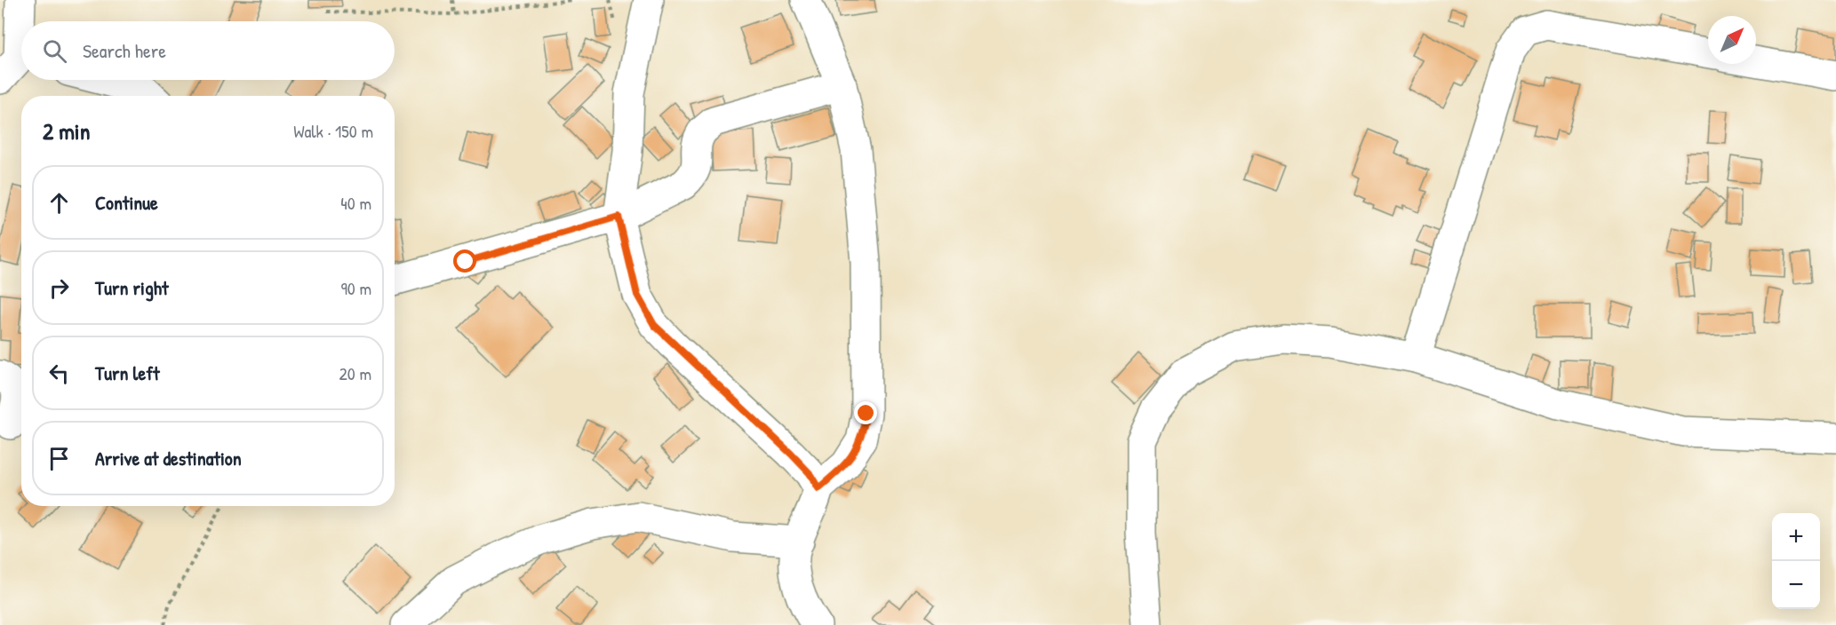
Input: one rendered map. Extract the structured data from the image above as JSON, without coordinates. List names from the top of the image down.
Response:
{
  "north": "top right",
  "page": {
    "search": "Search here",
    "heading": ["2 min", "Walk · 150 m"],
    "list": [
      ["Continue", "40 m"],
      ["Turn right", "90 m"],
      ["Turn left", "20 m"],
      "Arrive at destination"
    ],
    "map_buttons": ["+", "−"]
  }
}
